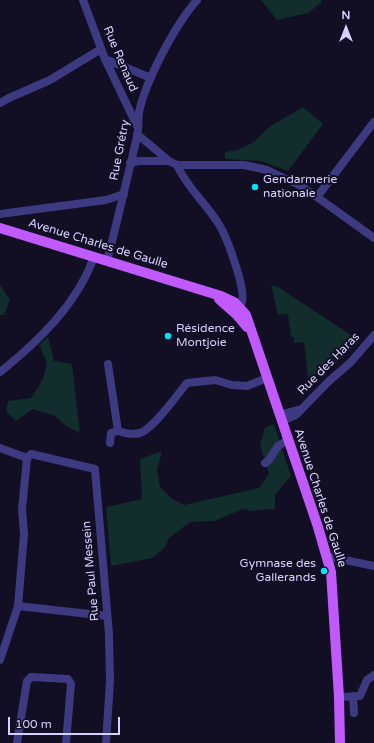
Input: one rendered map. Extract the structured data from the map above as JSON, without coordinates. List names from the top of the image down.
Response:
{
  "streets": {
    "main road": ["Avenue Charles de Gaulle"],
    "street": [
      "Rue Renaud",
      "Rue Grétry",
      "Rue des Haras",
      "Rue Paul Messein"
    ]
  },
  "crossings": [
    ["Rue Renaud", "Rue Grétry"],
    ["Avenue Charles de Gaulle", "Rue des Haras"]
  ],
  "places": ["Gendarmerie nationale", "Résidence Montjoie", "Gymnase des Gallerands"],
  "scale_bar": "100 m",
  "north": "top"
}
